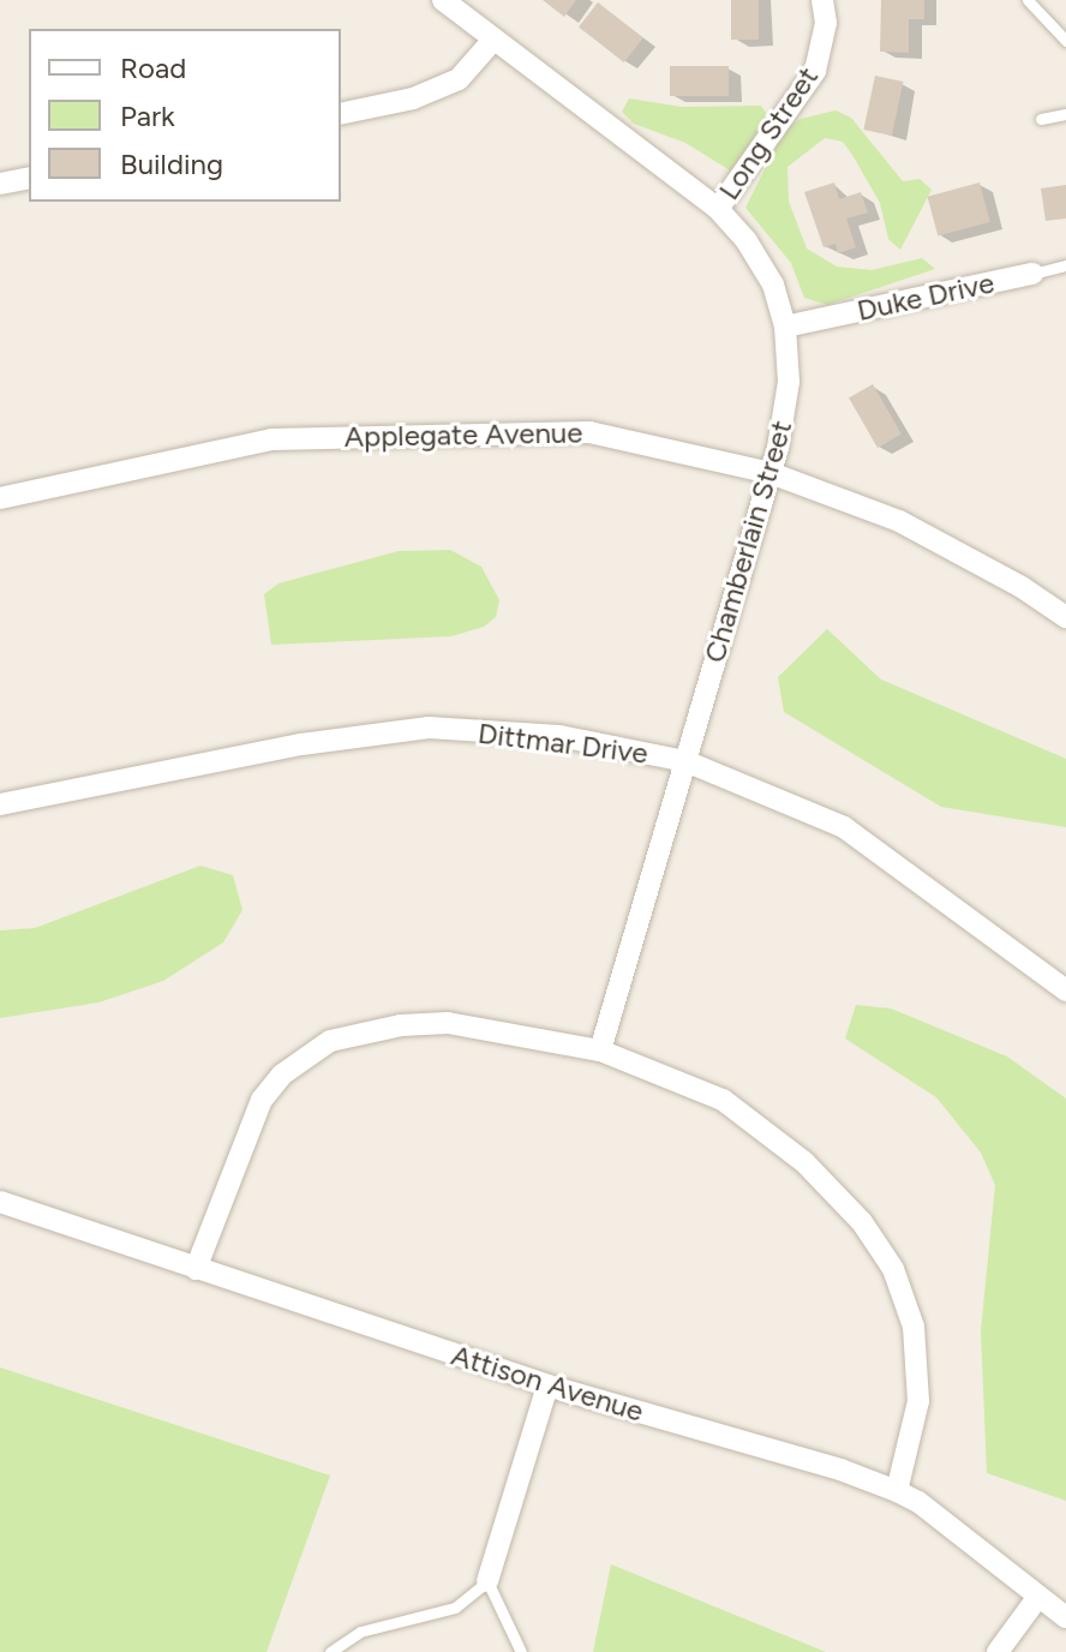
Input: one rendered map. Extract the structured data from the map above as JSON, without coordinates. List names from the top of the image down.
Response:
{
  "streets": {
    "street": [
      "Long Street",
      "Duke Drive",
      "Applegate Avenue",
      "Chamberlain Street",
      "Dittmar Drive",
      "Attison Avenue"
    ]
  },
  "crossings": [
    ["Long Street", "Chamberlain Street"],
    ["Duke Drive", "Chamberlain Street"],
    ["Applegate Avenue", "Chamberlain Street"],
    ["Chamberlain Street", "Dittmar Drive"]
  ],
  "legend": ["Road", "Park", "Building"]
}
